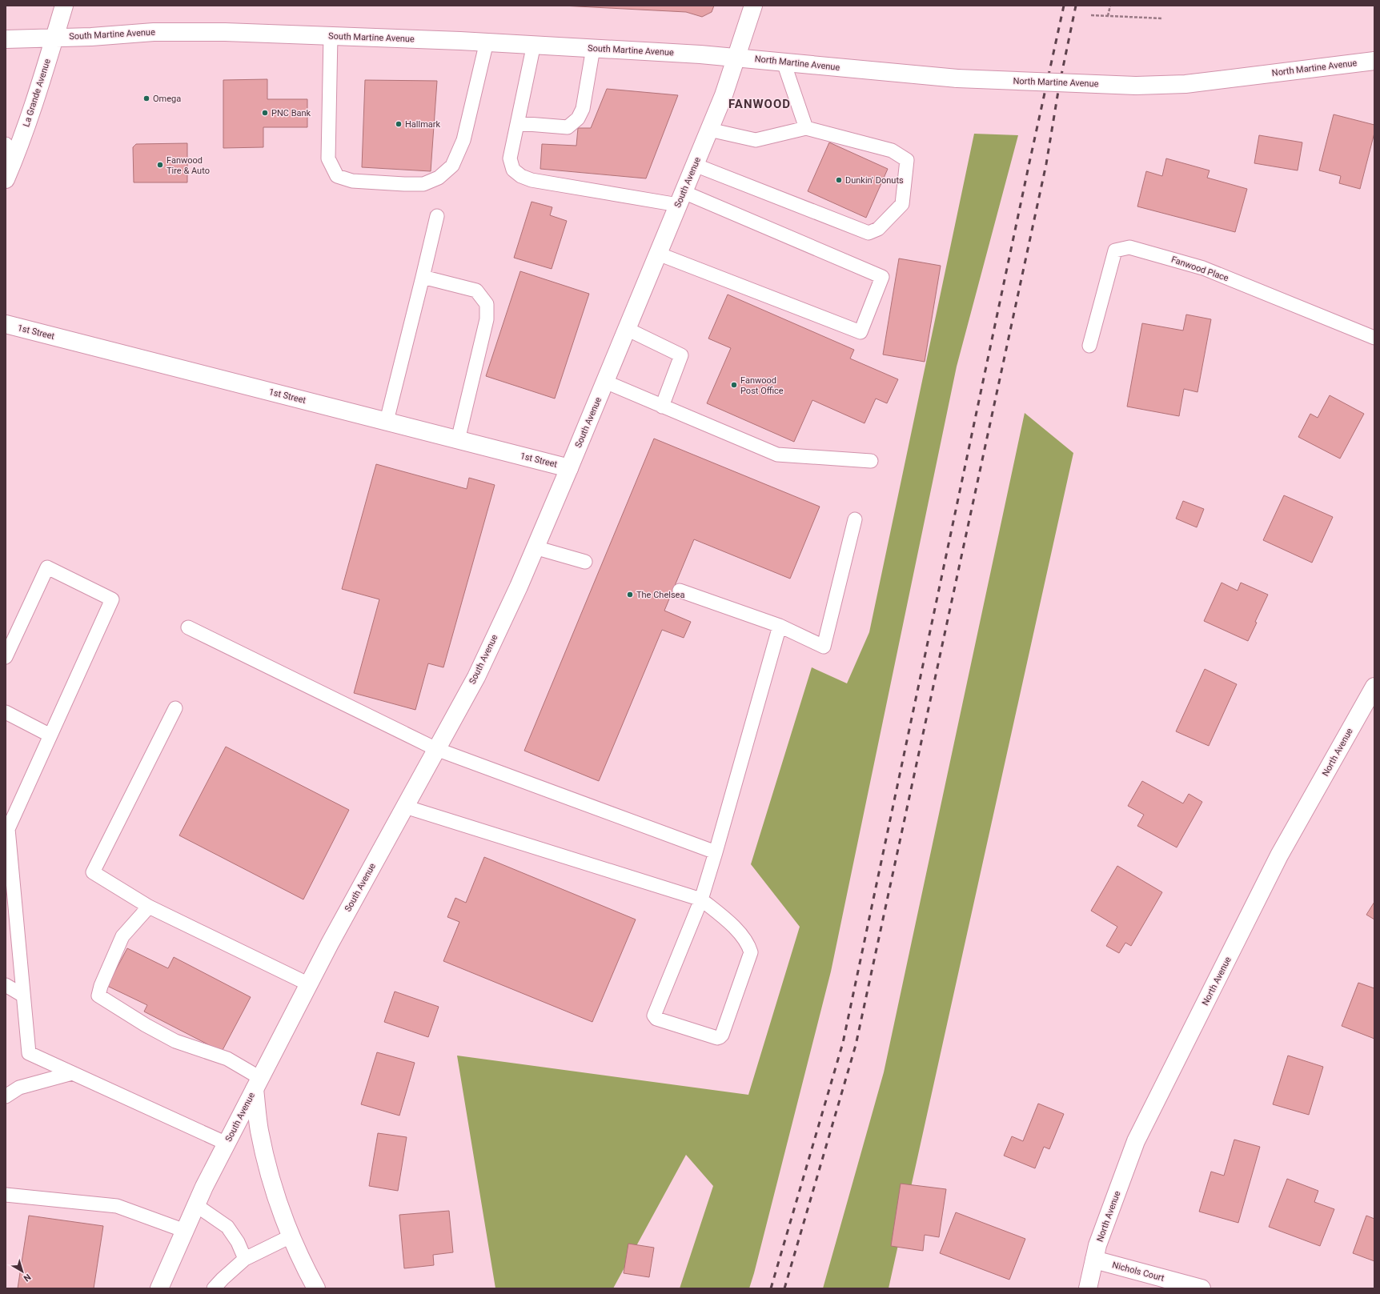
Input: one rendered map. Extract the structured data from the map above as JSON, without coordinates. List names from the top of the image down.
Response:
{
  "streets": {
    "main road": [
      "South Martine Avenue",
      "North Martine Avenue",
      "La Grande Avenue",
      "South Avenue",
      "1st Street",
      "North Avenue",
      "Nichols Court"
    ],
    "lane": ["Fanwood Place"]
  },
  "crossings": [
    ["South Martine Avenue", "North Martine Avenue"],
    ["South Martine Avenue", "La Grande Avenue"],
    ["South Martine Avenue", "South Avenue"],
    ["North Martine Avenue", "South Avenue"],
    ["South Avenue", "1st Street"],
    ["North Avenue", "Nichols Court"]
  ],
  "districts": ["FANWOOD"],
  "places": [
    "Omega",
    "PNC Bank",
    "Hallmark",
    "Fanwood Tire & Auto",
    "Dunkin' Donuts",
    "Fanwood Post Office",
    "The Chelsea"
  ],
  "north": "bottom right"
}
